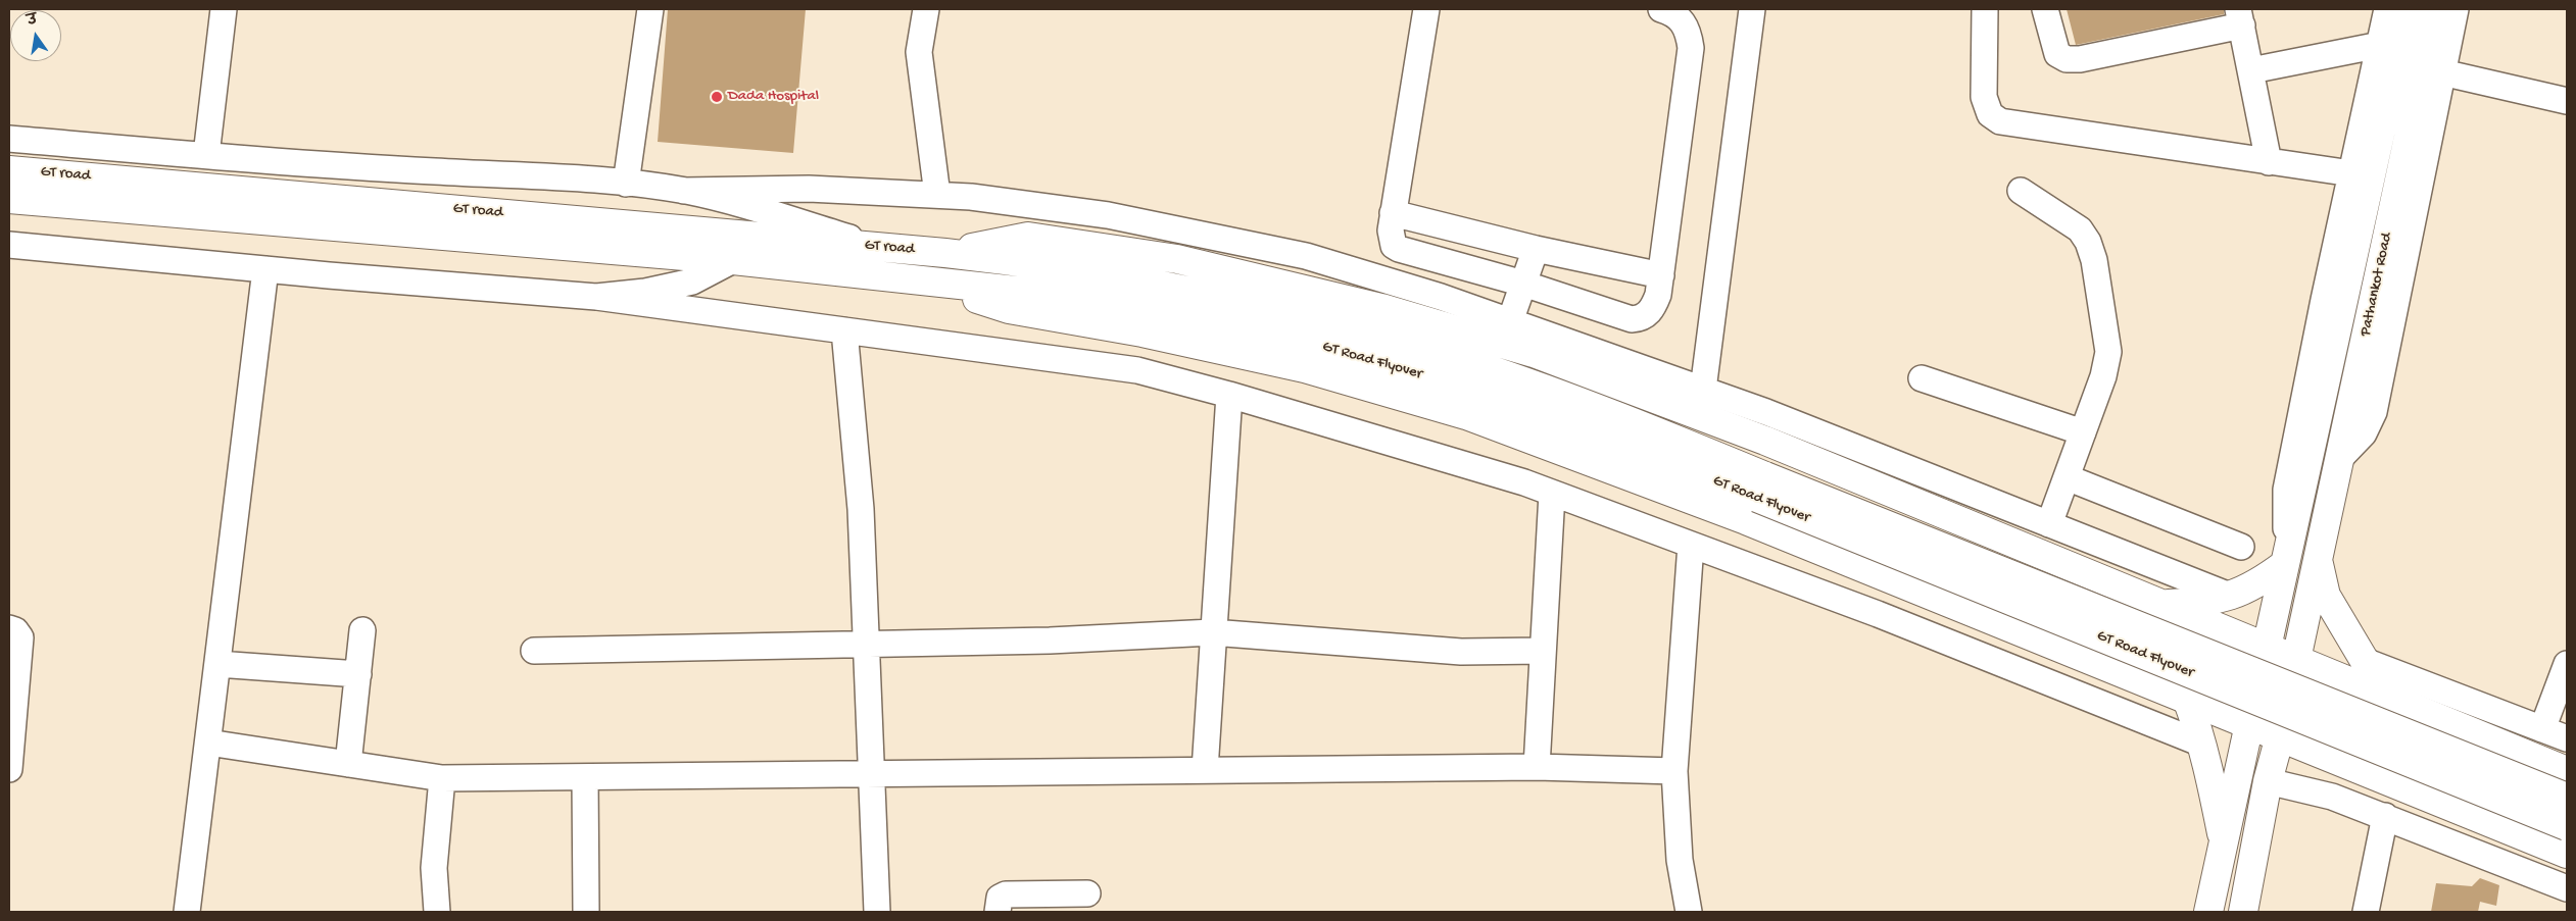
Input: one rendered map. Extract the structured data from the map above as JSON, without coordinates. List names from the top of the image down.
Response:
{
  "streets": {
    "main road": ["GT road", "Pathankot Road", "GT Road Flyover"]
  },
  "crossings": [
    ["GT road", "GT Road Flyover"]
  ],
  "places": ["Dada Hospital"],
  "north": "top"
}
